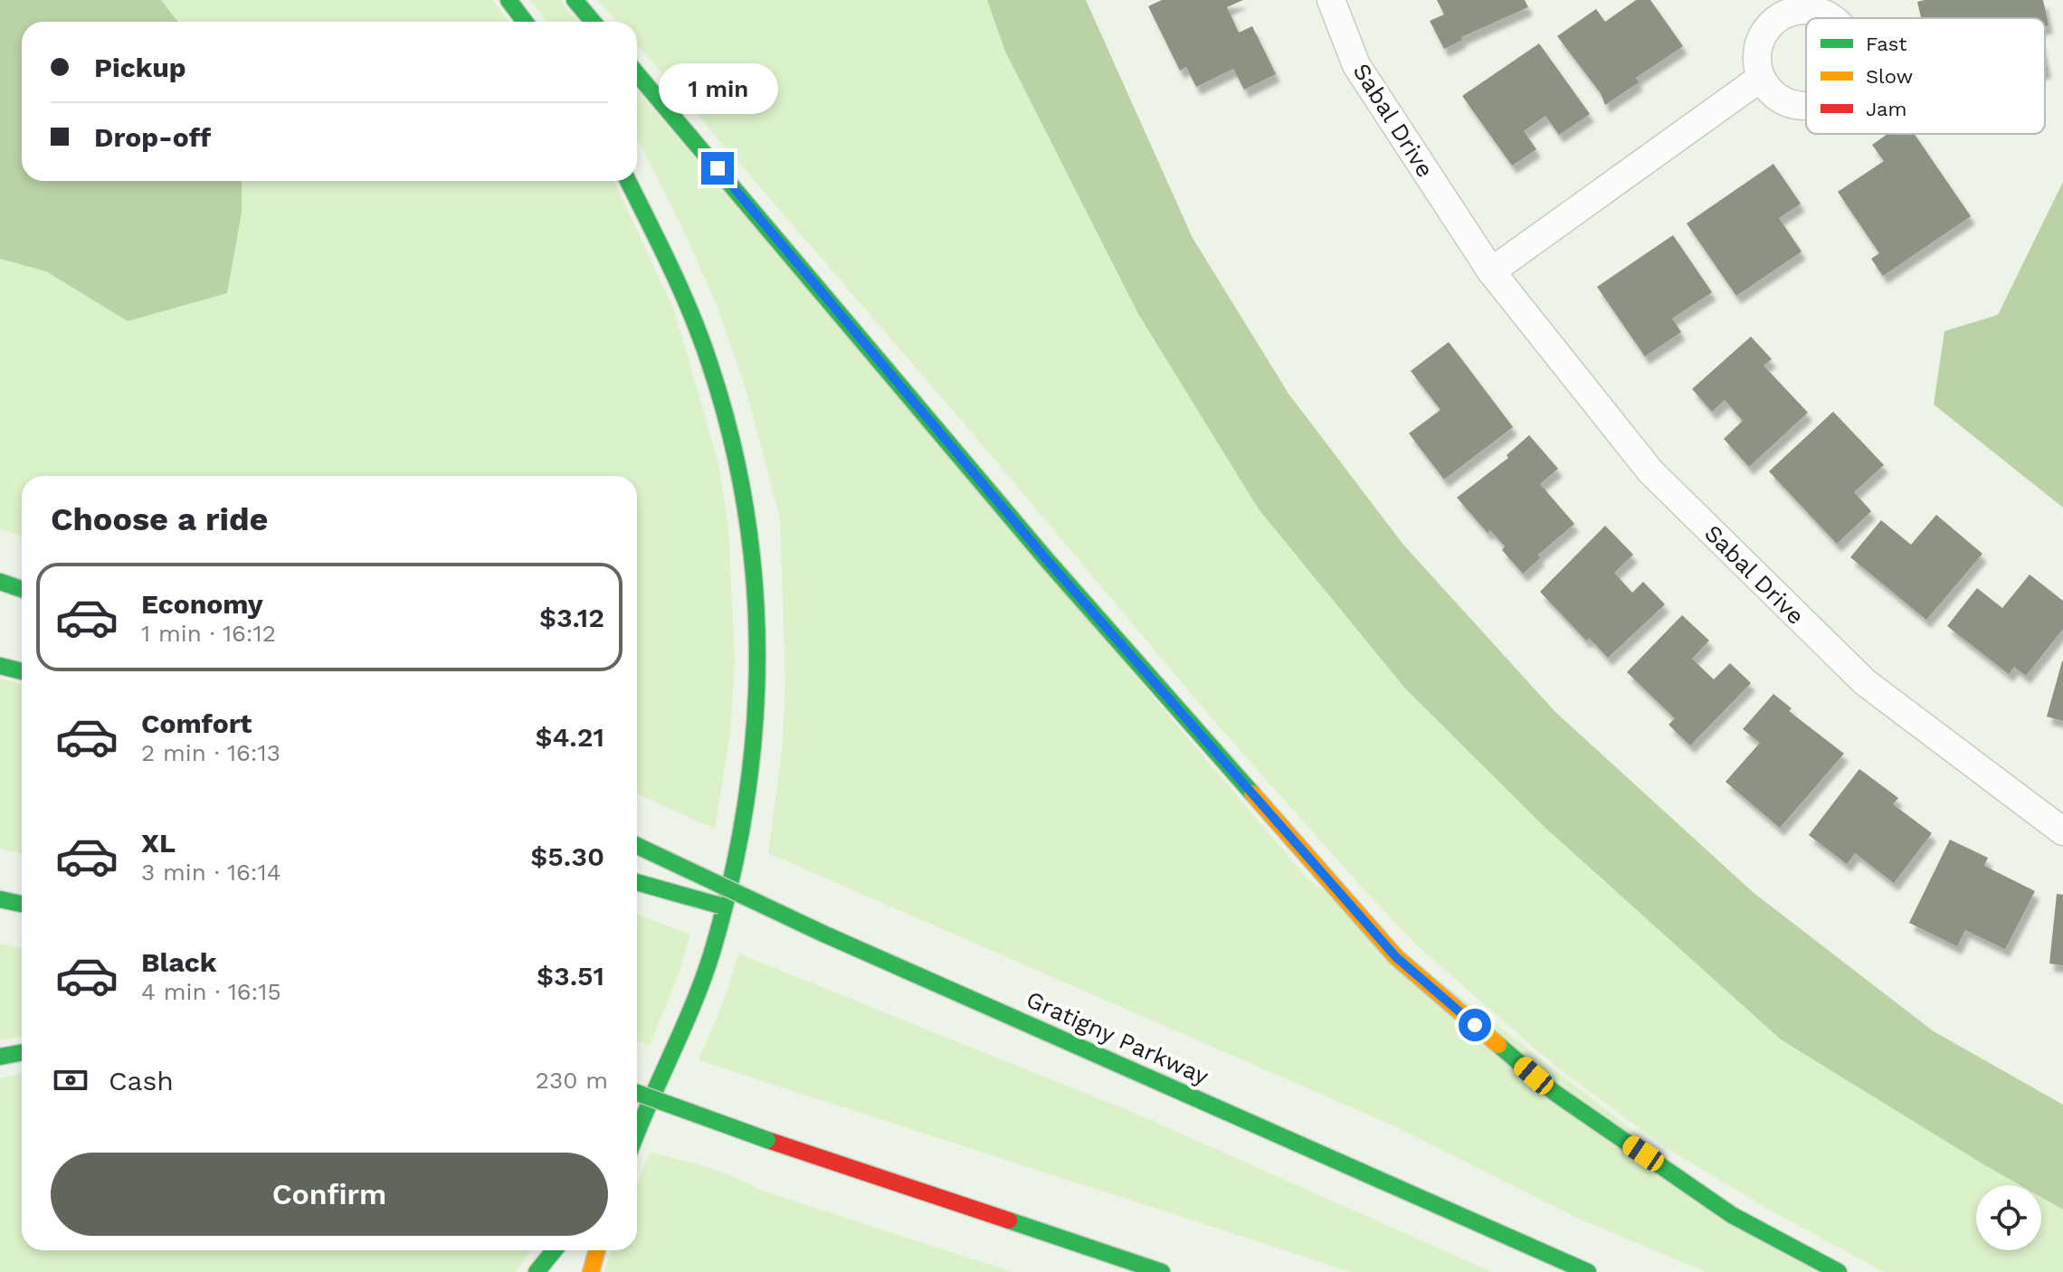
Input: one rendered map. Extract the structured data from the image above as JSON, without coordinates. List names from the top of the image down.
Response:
{
  "streets": {
    "highway": ["Gratigny Parkway"],
    "street": ["Sabal Drive"]
  },
  "legend": ["Fast", "Slow", "Jam"],
  "page": {
    "banner": ["Pickup", "Drop-off"],
    "bubble": "1 min",
    "heading": "Choose a ride",
    "list": [
      {
        "name": "Economy",
        "note": "1 min · 16:12",
        "value": "$3.12"
      },
      {
        "name": "Comfort",
        "note": "2 min · 16:13",
        "value": "$4.21"
      },
      {
        "name": "XL",
        "note": "3 min · 16:14",
        "value": "$5.30"
      },
      {
        "name": "Black",
        "note": "4 min · 16:15",
        "value": "$3.51"
      }
    ],
    "pay": ["Cash", "230 m"],
    "buttons": "Confirm"
  }
}
